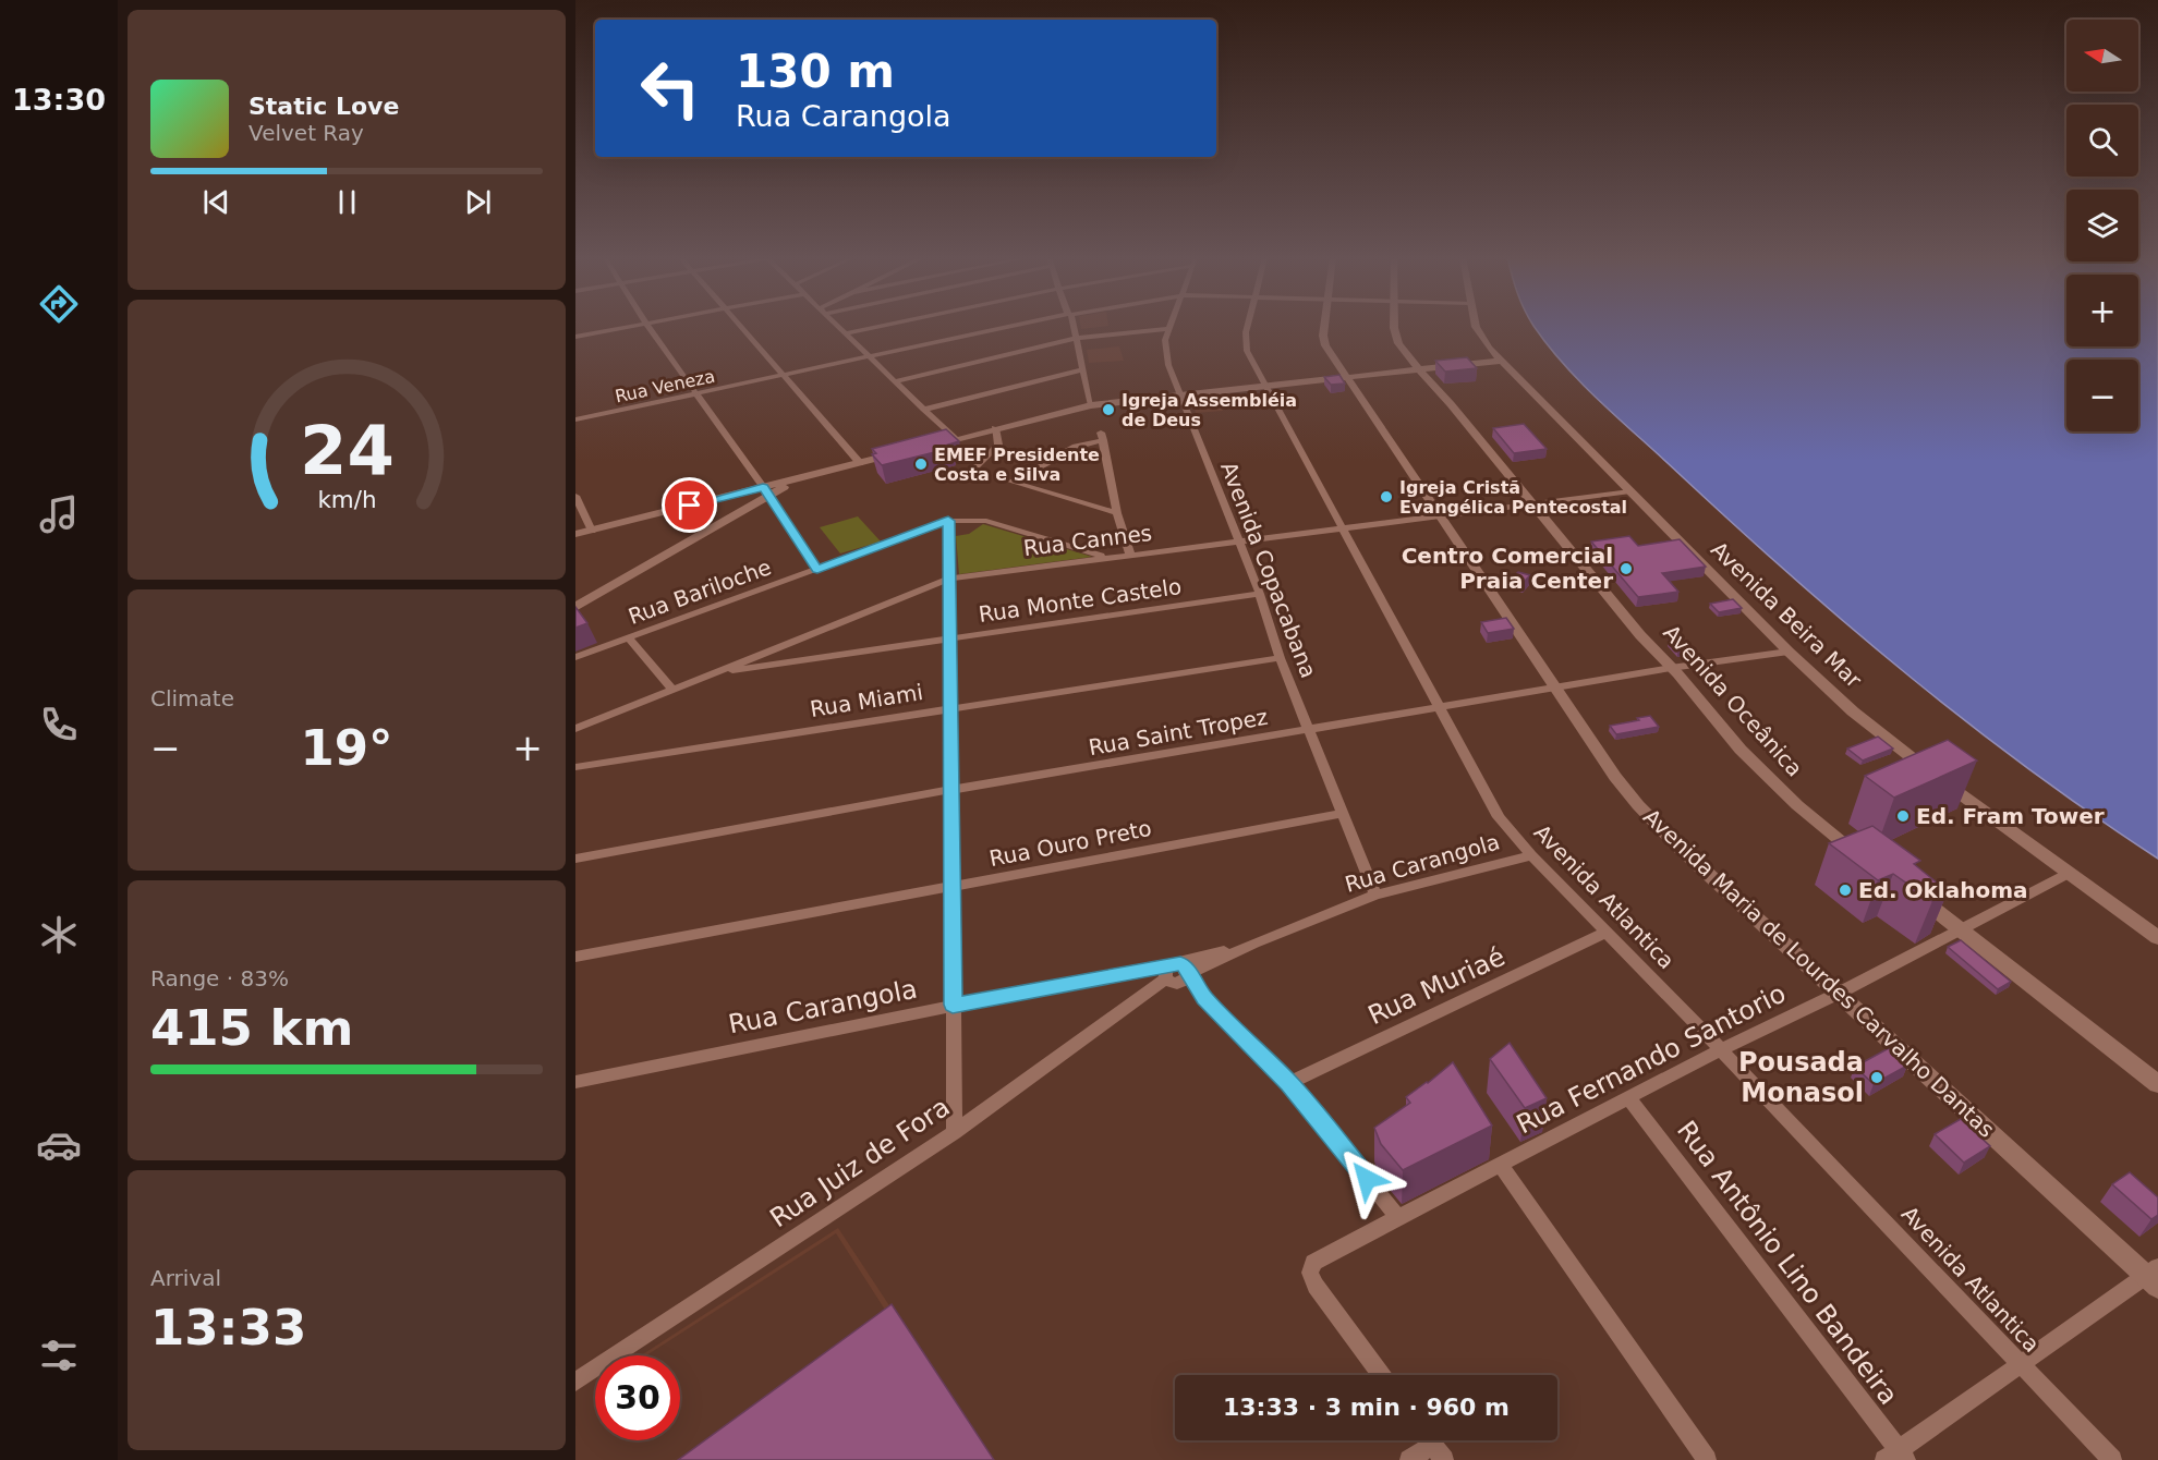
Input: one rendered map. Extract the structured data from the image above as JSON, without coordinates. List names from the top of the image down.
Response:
{
  "streets": {
    "street": [
      "Rua Veneza",
      "Rua Cannes",
      "Avenida Copacabana",
      "Rua Bariloche",
      "Rua Monte Castelo",
      "Avenida Beira Mar",
      "Rua Miami",
      "Avenida Oceânica",
      "Rua Saint Tropez",
      "Rua Ouro Preto",
      "Rua Carangola",
      "Avenida Atlantica",
      "Avenida Maria de Lourdes Carvalho Dantas",
      "Rua Muriaé",
      "Rua Fernando Santorio",
      "Rua Juiz de Fora",
      "Rua Antônio Lino Bandeira"
    ]
  },
  "crossings": [
    ["Rua Cannes", "Avenida Copacabana"],
    ["Rua Cannes", "Rua Monte Castelo"],
    ["Rua Cannes", "Avenida Beira Mar"],
    ["Rua Cannes", "Avenida Oceânica"],
    ["Rua Cannes", "Avenida Atlantica"],
    ["Rua Cannes", "Avenida Maria de Lourdes Carvalho Dantas"],
    ["Avenida Copacabana", "Rua Monte Castelo"],
    ["Avenida Copacabana", "Rua Miami"],
    ["Avenida Copacabana", "Rua Saint Tropez"],
    ["Avenida Copacabana", "Rua Ouro Preto"],
    ["Avenida Copacabana", "Rua Carangola"],
    ["Avenida Beira Mar", "Rua Saint Tropez"],
    ["Avenida Beira Mar", "Rua Fernando Santorio"],
    ["Avenida Oceânica", "Rua Saint Tropez"],
    ["Rua Saint Tropez", "Avenida Atlantica"],
    ["Rua Saint Tropez", "Avenida Maria de Lourdes Carvalho Dantas"],
    ["Rua Carangola", "Avenida Atlantica"],
    ["Rua Carangola", "Rua Juiz de Fora"],
    ["Avenida Atlantica", "Rua Muriaé"],
    ["Avenida Atlantica", "Rua Fernando Santorio"],
    ["Avenida Maria de Lourdes Carvalho Dantas", "Rua Fernando Santorio"],
    ["Rua Fernando Santorio", "Rua Antônio Lino Bandeira"]
  ],
  "places": [
    "Igreja Assembléia de Deus",
    "EMEF Presidente Costa e Silva",
    "Igreja Cristã Evangélica Pentecostal",
    "Centro Comercial Praia Center",
    "Ed. Fram Tower",
    "Ed. Oklahoma",
    "Pousada Monasol"
  ],
  "north": "left",
  "page": {
    "tabs": "13:30",
    "map_buttons": ["+", "−"],
    "turn": ["130 m", "Rua Carangola"],
    "song": ["Static Love", "Velvet Ray"],
    "tile": [
      "Climate",
      ["Range · 83%", "415 km"],
      ["Arrival", "13:33"]
    ],
    "heat": ["−", "19°", "+"],
    "limit": "30",
    "trip": "13:33 · 3 min · 960 m",
    "gauge": ["24", "km/h"]
  }
}
